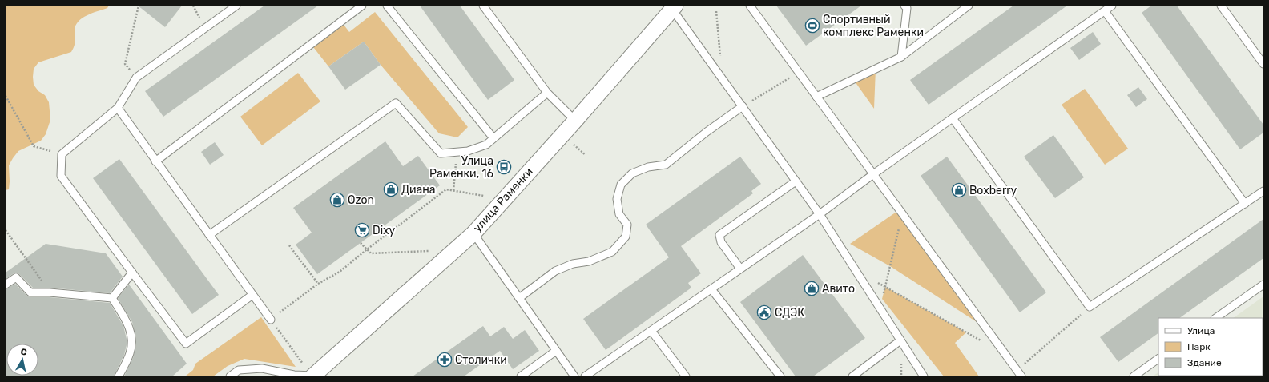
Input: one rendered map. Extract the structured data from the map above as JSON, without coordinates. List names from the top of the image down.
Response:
{
  "streets": {
    "street": ["улица Раменки"]
  },
  "places": {
    "sports": ["Спортивный комплекс Раменки"],
    "bus stop": ["Улица Раменки, 16"],
    "shop": [
      "Диана",
      "Boxberry",
      "Ozon",
      "Авито"
    ],
    "supermarket": ["Dixy"],
    "public building": ["СДЭК"],
    "pharmacy": ["Столички"]
  },
  "legend": ["Улица", "Парк", "Здание"],
  "north": "top"
}
